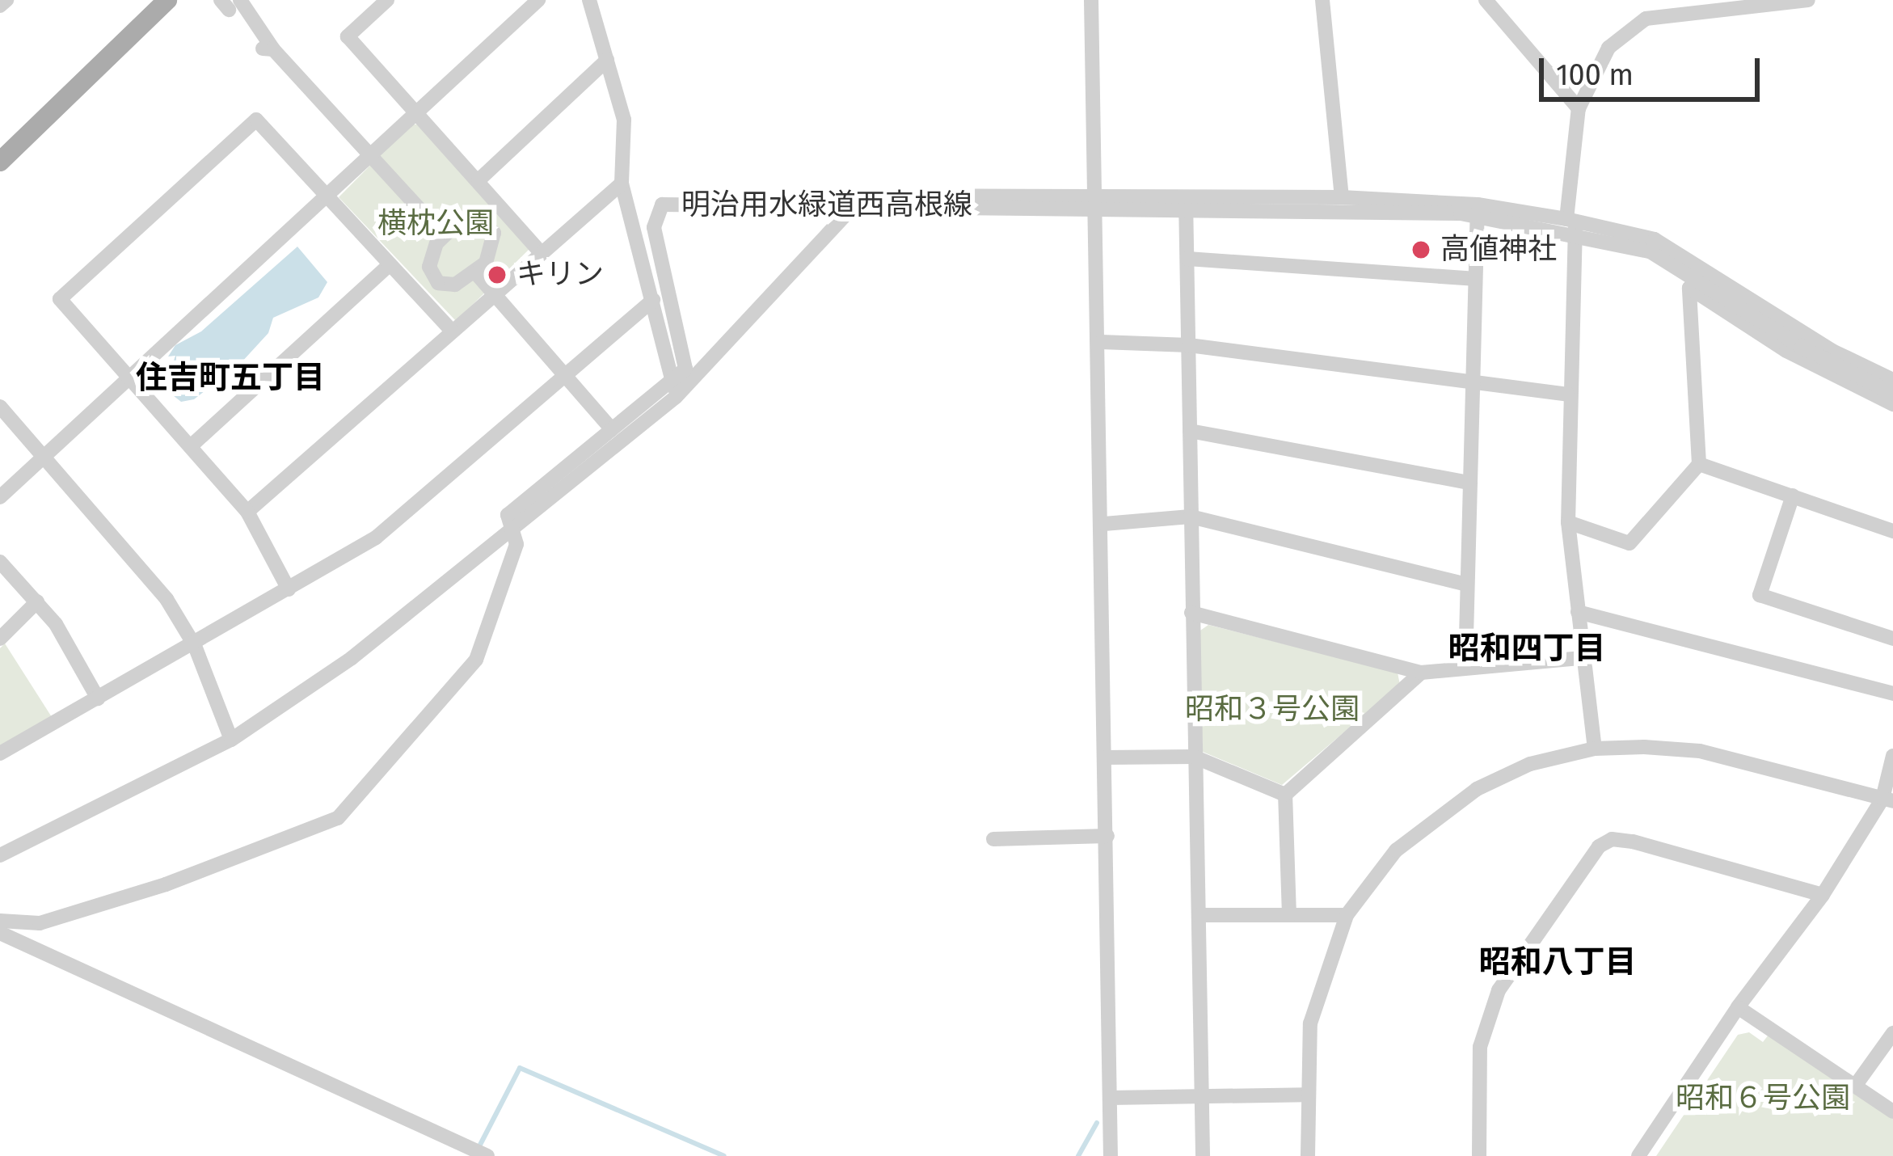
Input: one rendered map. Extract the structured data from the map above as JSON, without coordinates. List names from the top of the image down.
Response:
{
  "streets": {
    "street": ["明治用水緑道西高根線"]
  },
  "districts": ["住吉町五丁目", "昭和四丁目", "昭和八丁目"],
  "parks": ["横枕公園", "昭和３号公園", "昭和６号公園"],
  "places": ["高値神社", "キリン"],
  "scale_bar": "100 m"
}
